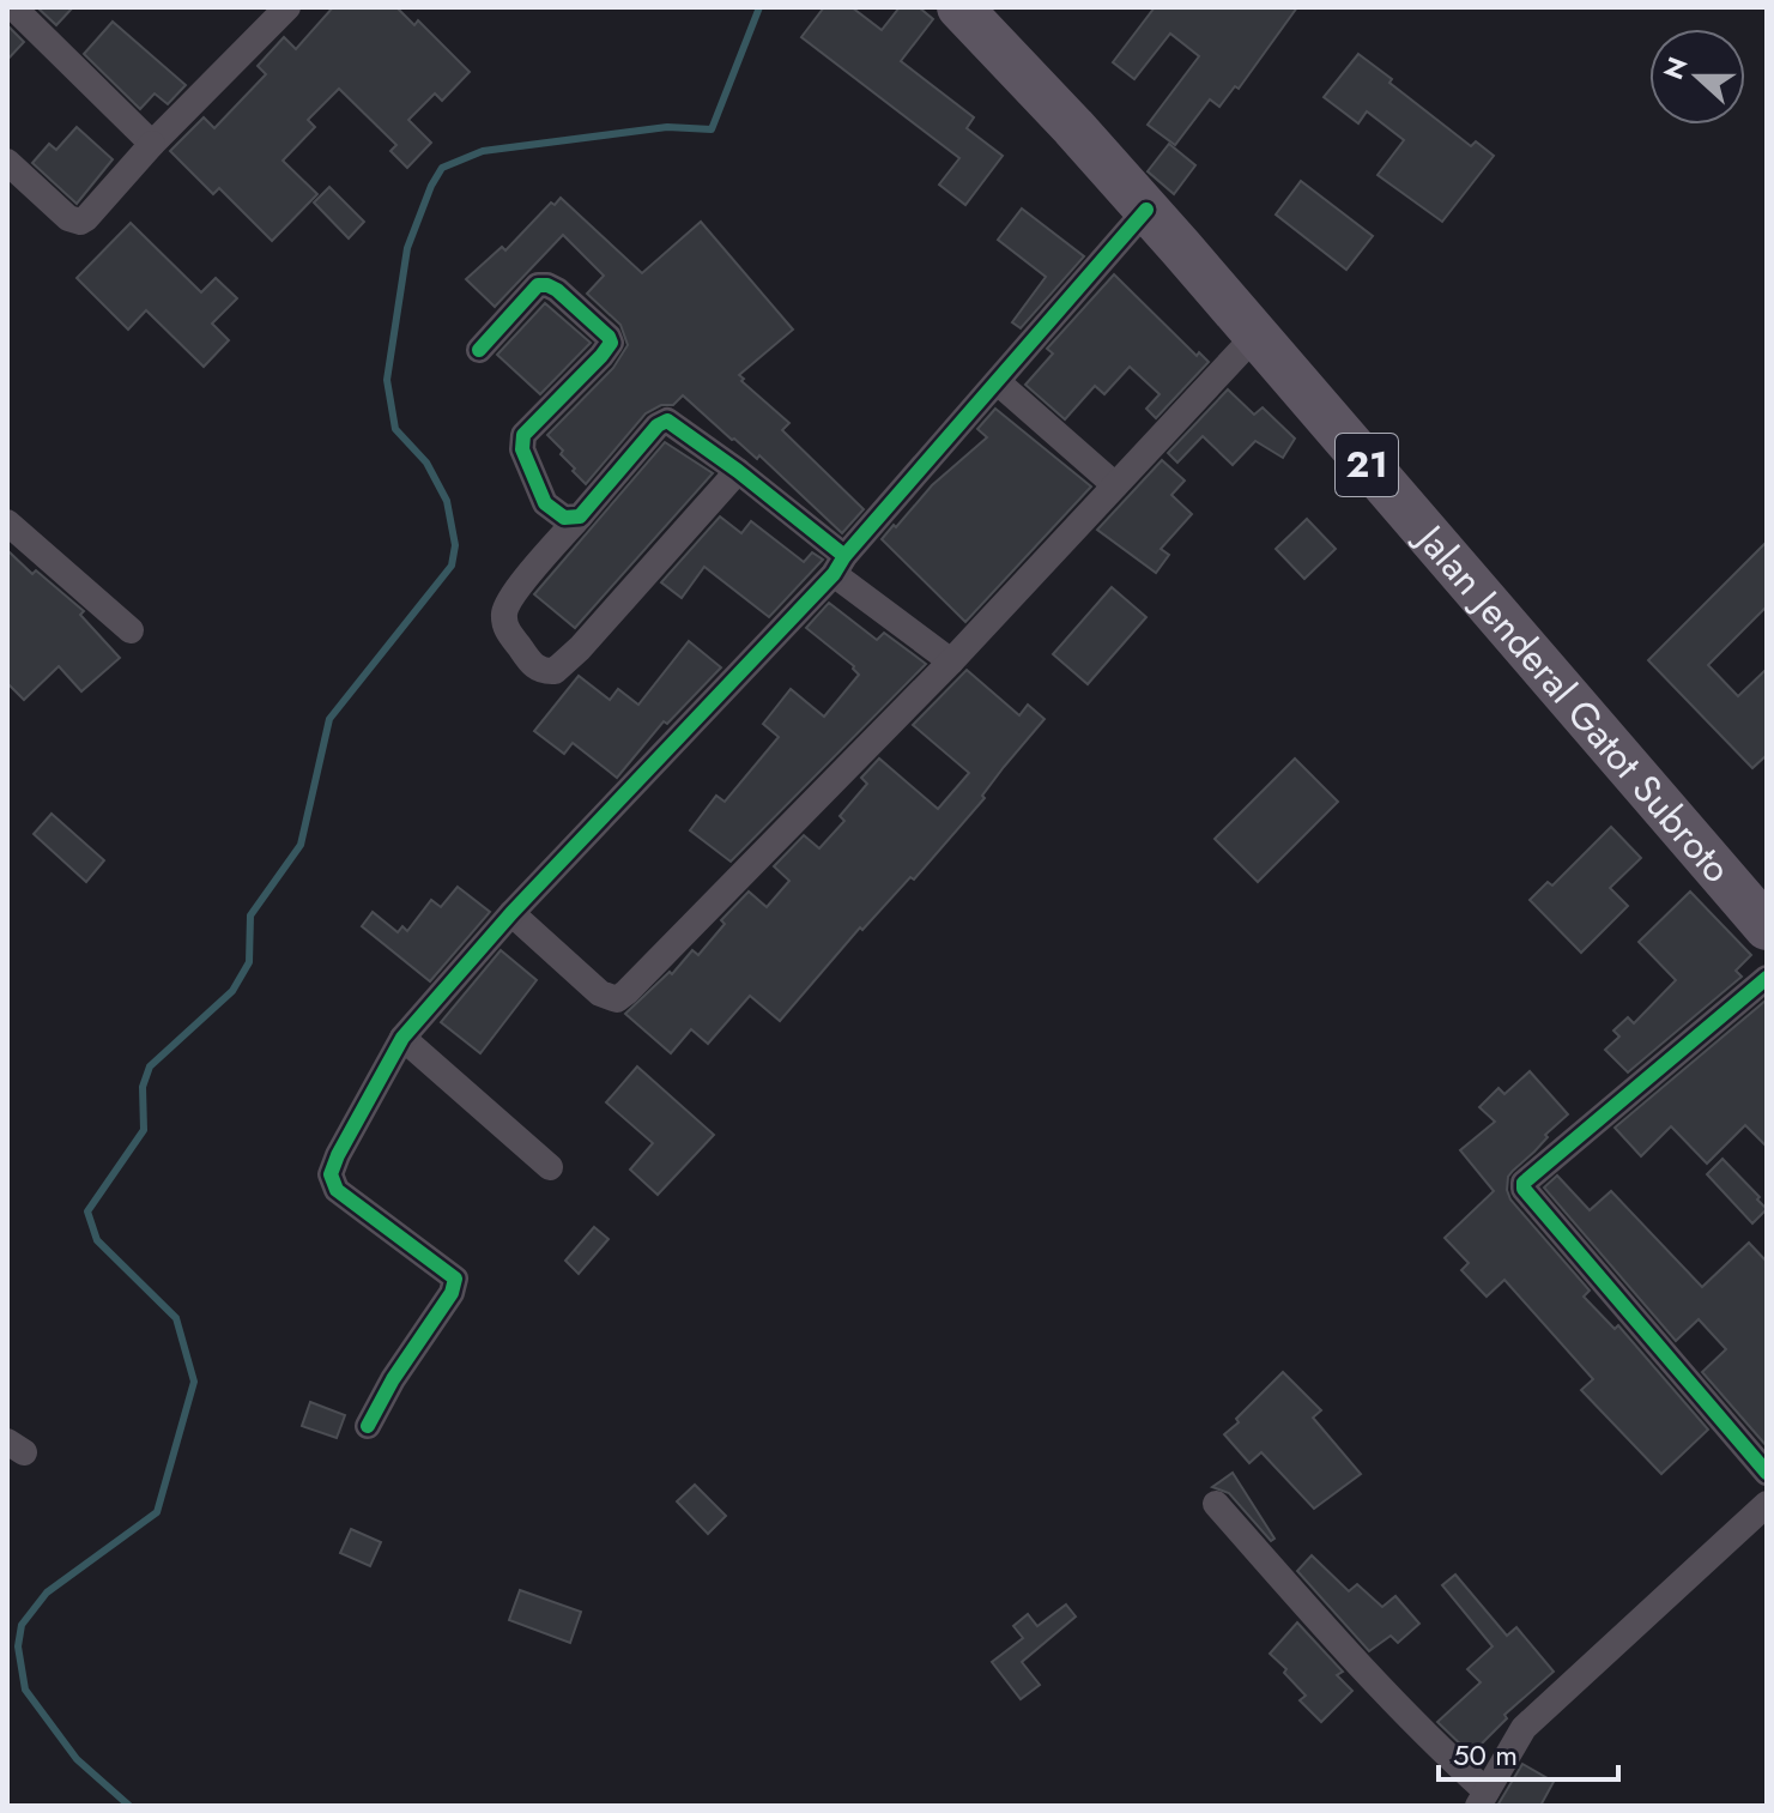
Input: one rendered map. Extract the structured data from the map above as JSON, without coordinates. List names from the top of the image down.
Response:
{
  "streets": {
    "highway": ["21", "Jalan Jenderal Gatot Subroto"]
  },
  "scale_bar": "50 m",
  "north": "left"
}
